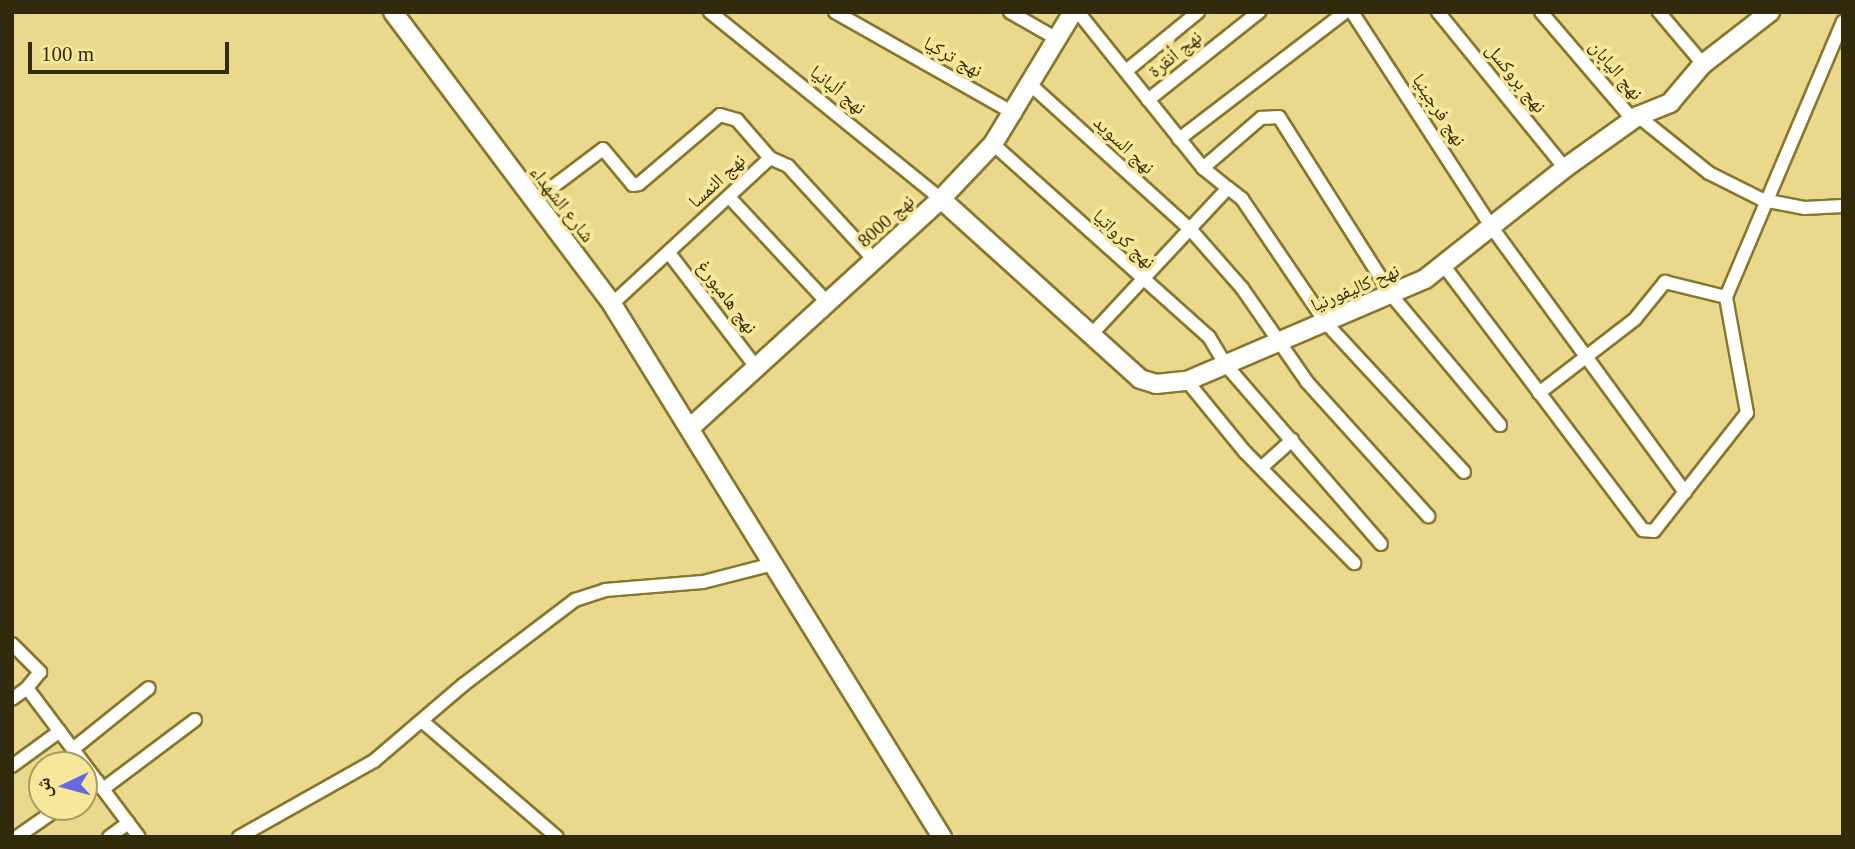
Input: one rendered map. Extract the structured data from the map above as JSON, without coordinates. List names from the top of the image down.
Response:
{
  "streets": {
    "street": [
      "نهج أنقرة",
      "نهج تركيا",
      "نهج اليابان",
      "نهج بروكسل",
      "نهج ألبانيا",
      "نهج فرجينيا",
      "نهج السويد",
      "نهج النمسا",
      "شارع الشهداء",
      "نهج 8000",
      "نهج كرواتيا",
      "نهح كاليفورنيا",
      "نهج هامبورغ"
    ]
  },
  "crossings": [
    ["نهج تركيا", "نهج 8000"],
    ["نهج اليابان", "نهح كاليفورنيا"],
    ["نهج بروكسل", "نهح كاليفورنيا"],
    ["نهج ألبانيا", "نهج 8000"],
    ["نهج ألبانيا", "نهح كاليفورنيا"],
    ["نهج فرجينيا", "نهح كاليفورنيا"],
    ["نهج السويد", "نهج 8000"],
    ["نهج السويد", "نهح كاليفورنيا"],
    ["نهج النمسا", "شارع الشهداء"],
    ["نهج النمسا", "نهج 8000"],
    ["نهج النمسا", "نهج هامبورغ"],
    ["شارع الشهداء", "نهج 8000"],
    ["نهج 8000", "نهج كرواتيا"],
    ["نهج 8000", "نهح كاليفورنيا"],
    ["نهج 8000", "نهج هامبورغ"],
    ["نهج كرواتيا", "نهح كاليفورنيا"]
  ],
  "scale_bar": "100 m",
  "north": "left"
}
